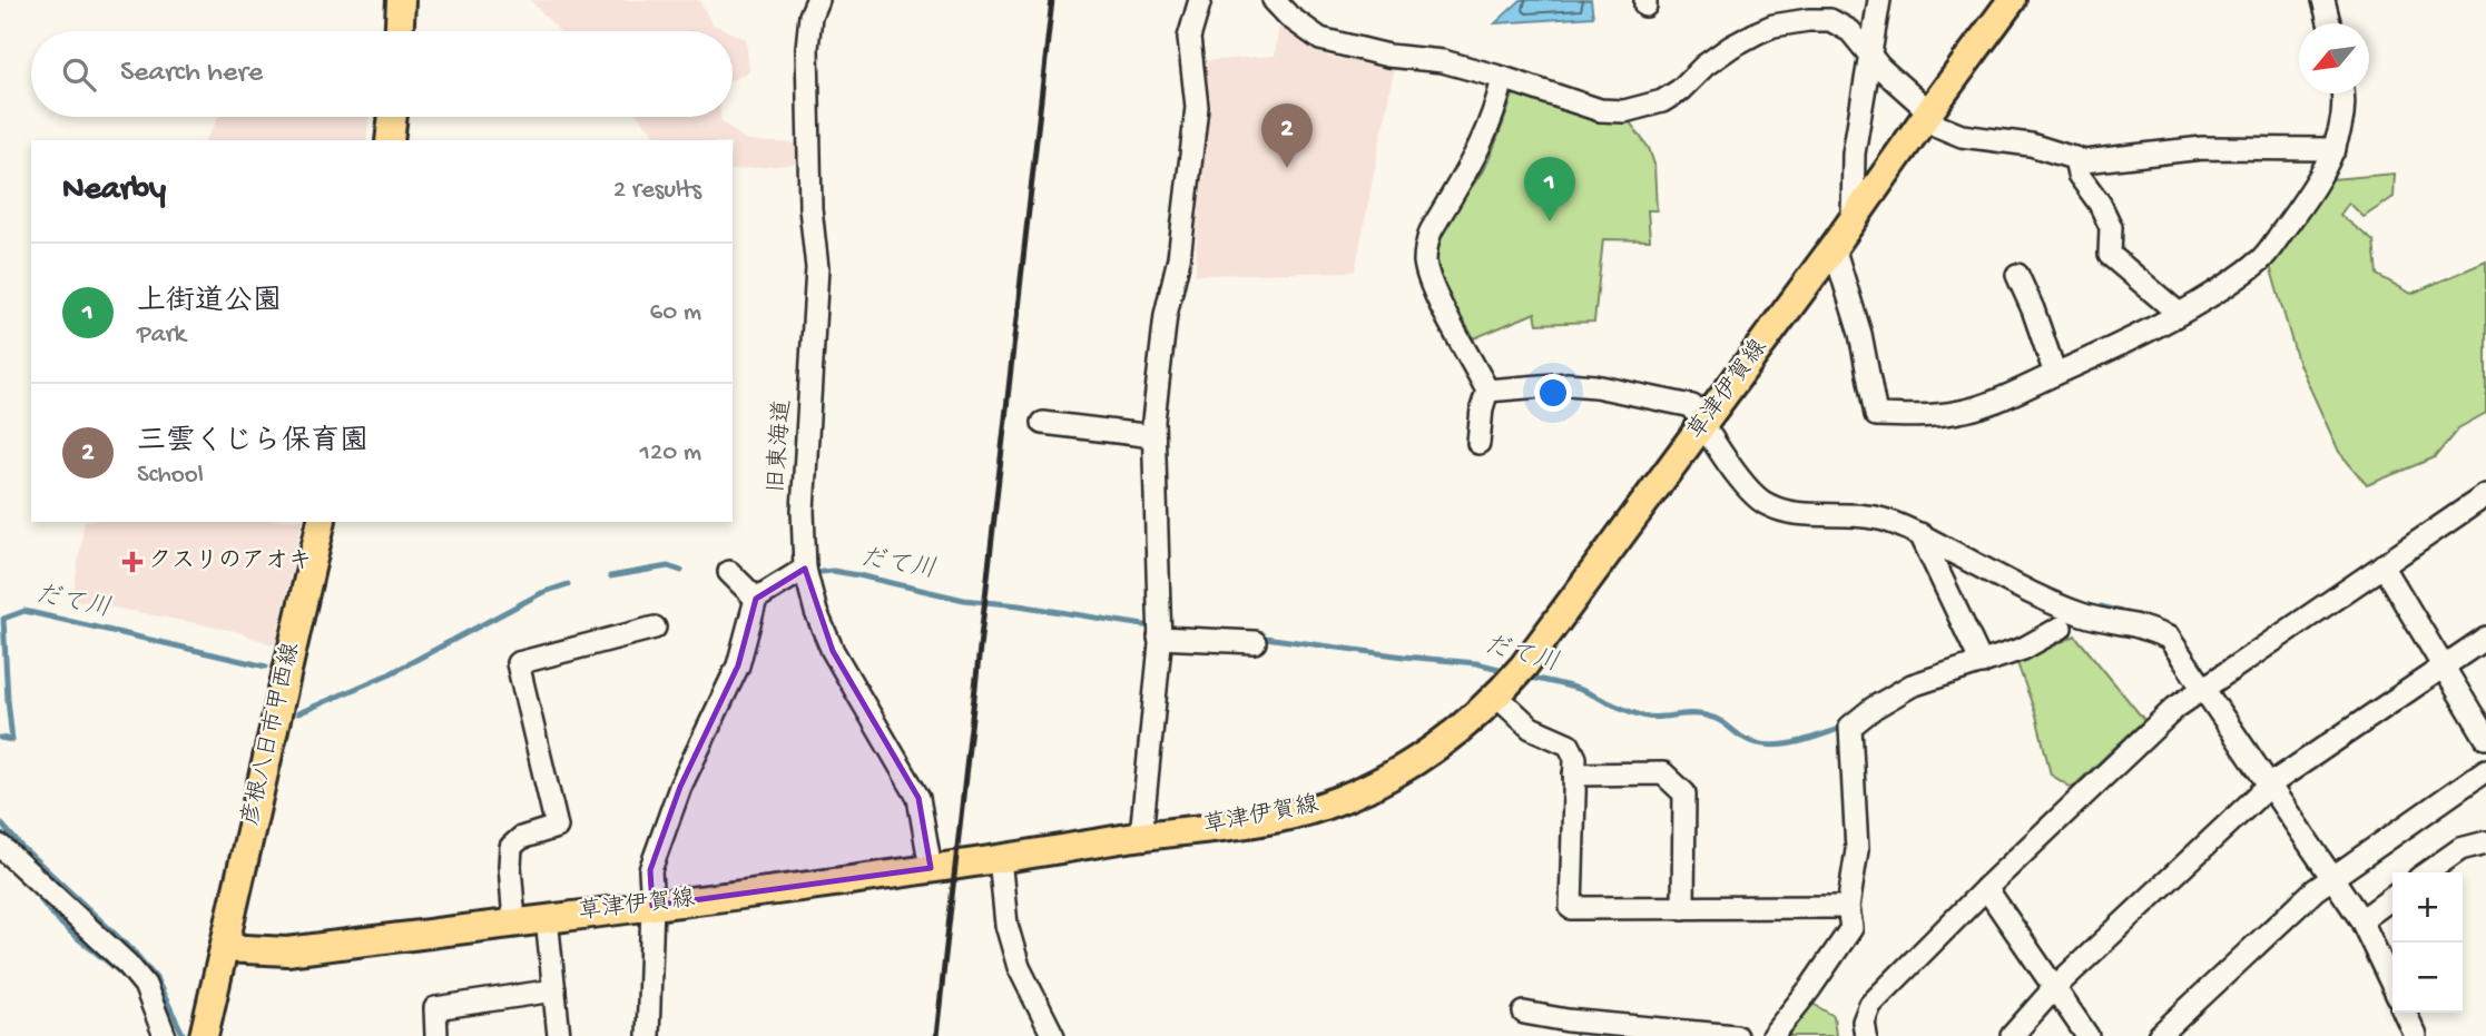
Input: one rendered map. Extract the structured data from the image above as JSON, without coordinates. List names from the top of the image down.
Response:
{
  "streets": {
    "main road": ["草津伊賀線", "彦根八日市甲西線"],
    "street": ["旧東海道"]
  },
  "crossings": [
    ["草津伊賀線", "旧東海道"],
    ["草津伊賀線", "彦根八日市甲西線"]
  ],
  "water": ["だて川"],
  "places": {
    "health": ["クスリのアオキ"]
  },
  "north": "bottom left",
  "page": {
    "search": "Search here",
    "pins": ["2", "1"],
    "heading": ["Nearby", "2 results"],
    "list": [
      {
        "mark": "1",
        "name": "上街道公園",
        "note": "Park",
        "value": "60 m"
      },
      {
        "mark": "2",
        "name": "三雲くじら保育園",
        "note": "School",
        "value": "120 m"
      }
    ],
    "map_buttons": ["+", "−"]
  }
}
